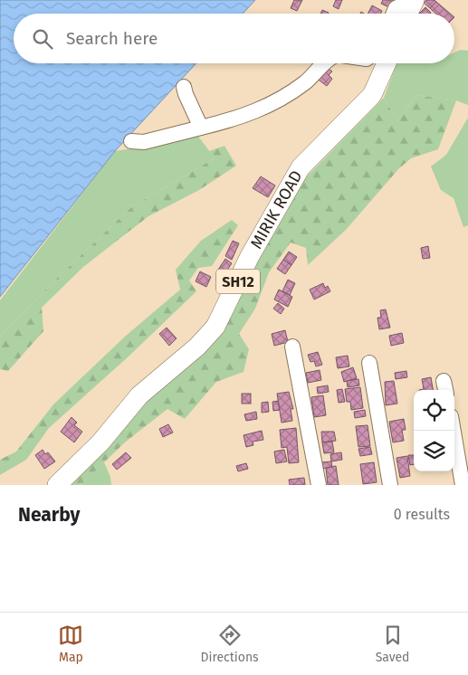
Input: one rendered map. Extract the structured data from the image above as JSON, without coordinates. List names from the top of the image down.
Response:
{
  "streets": {
    "main road": ["MIRIK ROAD", "SH12"]
  },
  "page": {
    "search": "Search here",
    "heading": ["Nearby", "0 results"],
    "nav": ["Map", "Directions", "Saved"]
  }
}
